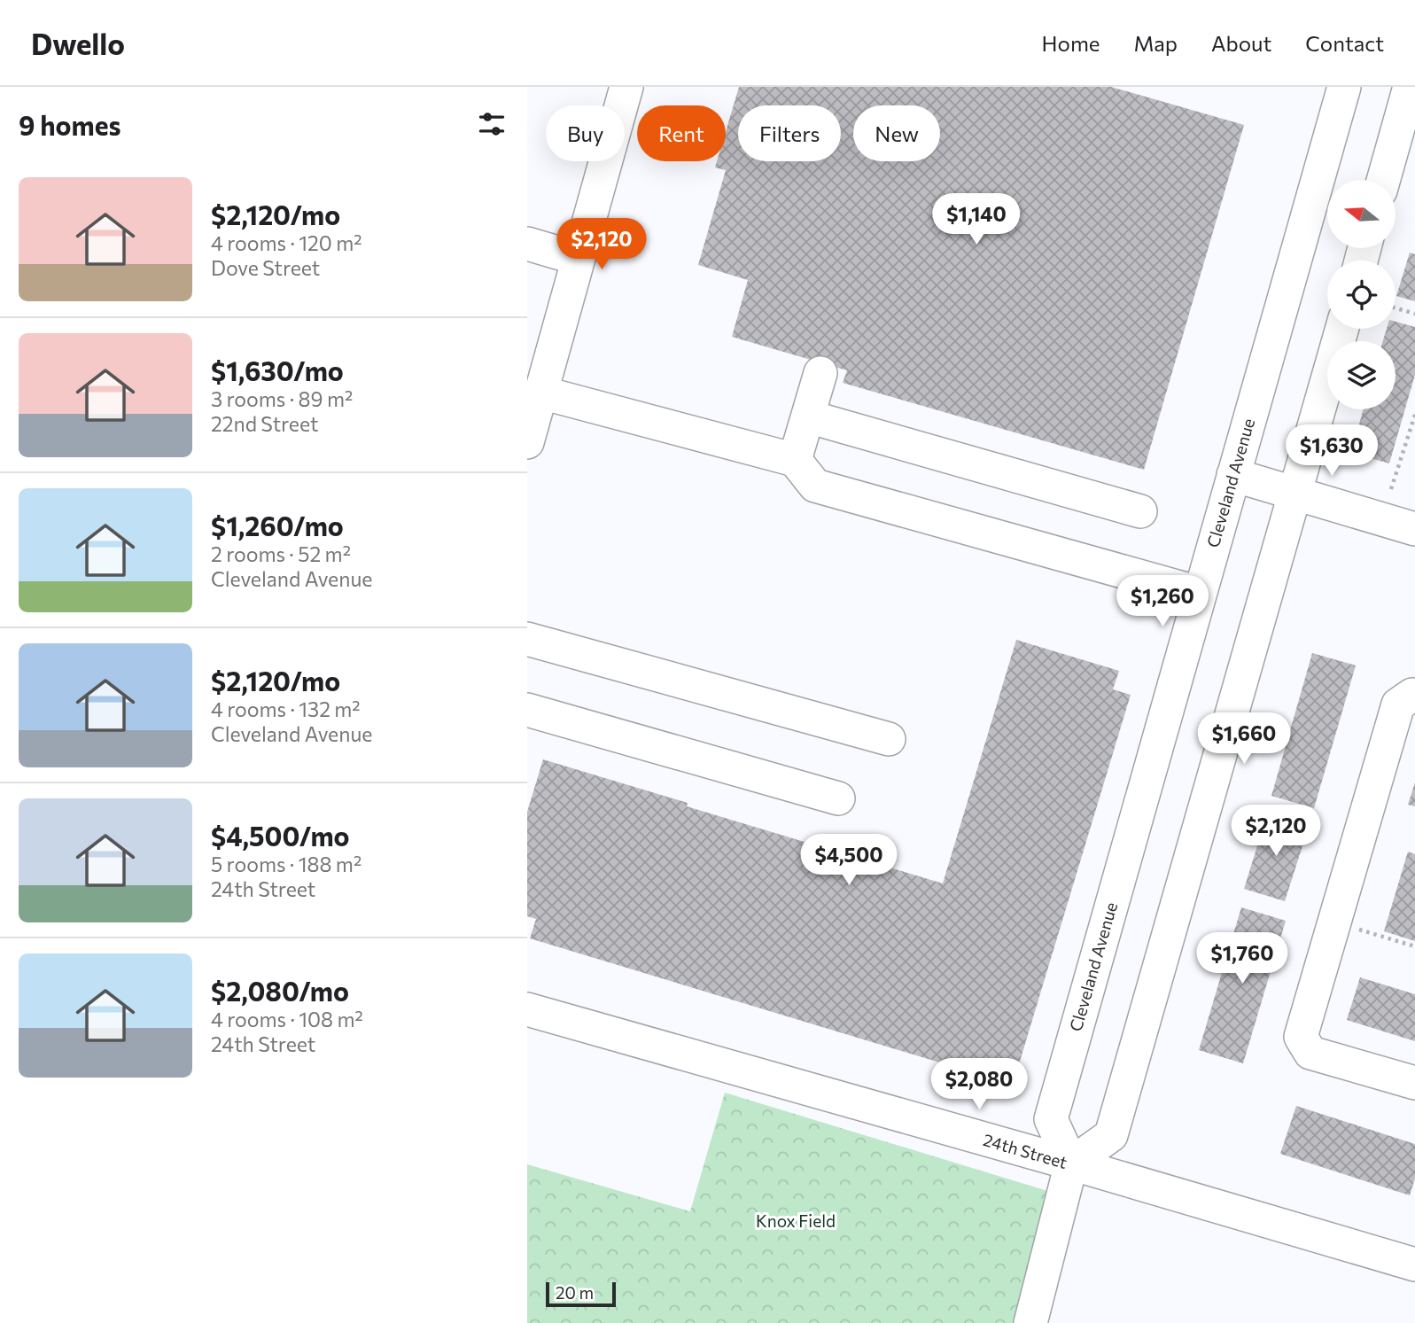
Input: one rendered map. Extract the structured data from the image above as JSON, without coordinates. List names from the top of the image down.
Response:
{
  "streets": {
    "street": ["Cleveland Avenue", "24th Street"]
  },
  "crossings": [
    ["Cleveland Avenue", "24th Street"]
  ],
  "parks": ["Knox Field"],
  "scale_bar": "20 m",
  "north": "left",
  "page": {
    "header": "Dwello",
    "nav": [
      "Home",
      "Map",
      "About",
      "Contact"
    ],
    "heading": "9 homes",
    "chip": [
      "Buy",
      "Rent",
      "Filters",
      "New"
    ],
    "list": [
      {
        "name": "$2,120/mo",
        "note": "4 rooms · 120 m² · Dove Street"
      },
      {
        "name": "$1,630/mo",
        "note": "3 rooms · 89 m² · 22nd Street"
      },
      {
        "name": "$1,260/mo",
        "note": "2 rooms · 52 m² · Cleveland Avenue"
      },
      {
        "name": "$2,120/mo",
        "note": "4 rooms · 132 m² · Cleveland Avenue"
      },
      {
        "name": "$4,500/mo",
        "note": "5 rooms · 188 m² · 24th Street"
      },
      {
        "name": "$2,080/mo",
        "note": "4 rooms · 108 m² · 24th Street"
      }
    ],
    "price": [
      "$1,140",
      "$2,120",
      "$1,630",
      "$1,260",
      "$1,660",
      "$2,120",
      "$4,500",
      "$1,760",
      "$2,080"
    ],
    "scale": "20 m"
  }
}
